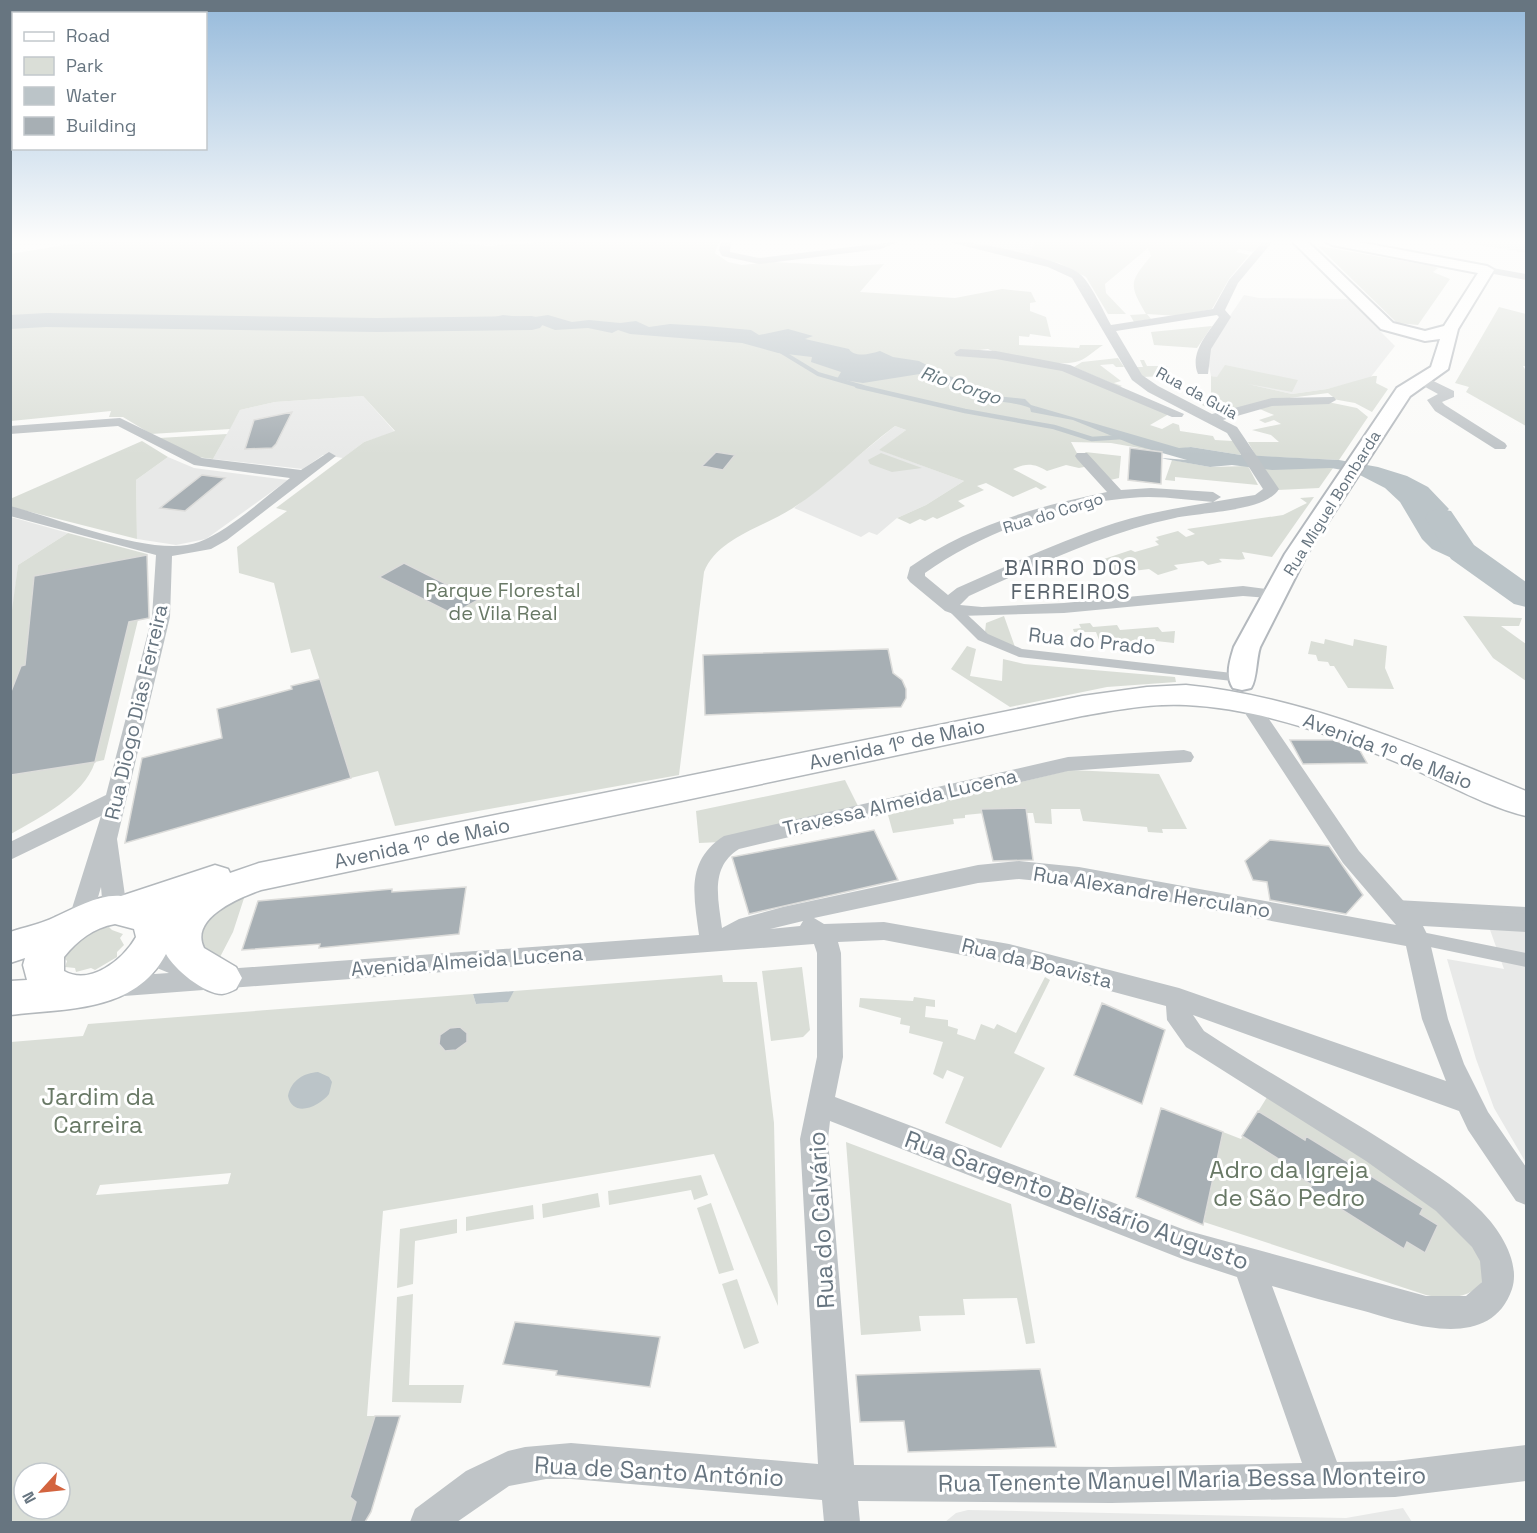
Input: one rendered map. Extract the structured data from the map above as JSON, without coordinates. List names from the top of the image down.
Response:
{
  "streets": {
    "main road": ["Rua Miguel Bombarda", "Avenida 1º de Maio"],
    "street": [
      "Rua da Guia",
      "Rua do Corgo",
      "Rua do Prado",
      "Rua Diogo Dias Ferreira",
      "Travessa Almeida Lucena",
      "Rua Alexandre Herculano",
      "Avenida Almeida Lucena",
      "Rua da Boavista",
      "Rua Sargento Belisário Augusto",
      "Rua do Calvário",
      "Rua de Santo António",
      "Rua Tenente Manuel Maria Bessa Monteiro"
    ]
  },
  "crossings": [
    ["Rua da Guia", "Rua do Corgo"],
    ["Rua Miguel Bombarda", "Rua do Prado"],
    ["Rua Miguel Bombarda", "Avenida 1º de Maio"],
    ["Rua do Corgo", "Rua do Prado"],
    ["Rua do Prado", "Avenida 1º de Maio"],
    ["Avenida 1º de Maio", "Avenida Almeida Lucena"],
    ["Travessa Almeida Lucena", "Avenida Almeida Lucena"],
    ["Rua Alexandre Herculano", "Avenida Almeida Lucena"],
    ["Avenida Almeida Lucena", "Rua da Boavista"],
    ["Avenida Almeida Lucena", "Rua do Calvário"],
    ["Rua da Boavista", "Rua Sargento Belisário Augusto"],
    ["Rua Sargento Belisário Augusto", "Rua do Calvário"],
    ["Rua do Calvário", "Rua de Santo António"],
    ["Rua do Calvário", "Rua Tenente Manuel Maria Bessa Monteiro"],
    ["Rua de Santo António", "Rua Tenente Manuel Maria Bessa Monteiro"]
  ],
  "districts": ["BAIRRO DOS FERREIROS"],
  "water": ["Rio Corgo"],
  "parks": ["Parque Florestal de Vila Real", "Jardim da Carreira", "Adro da Igreja de São Pedro"],
  "legend": [
    "Road",
    "Park",
    "Water",
    "Building"
  ],
  "north": "bottom left"
}
